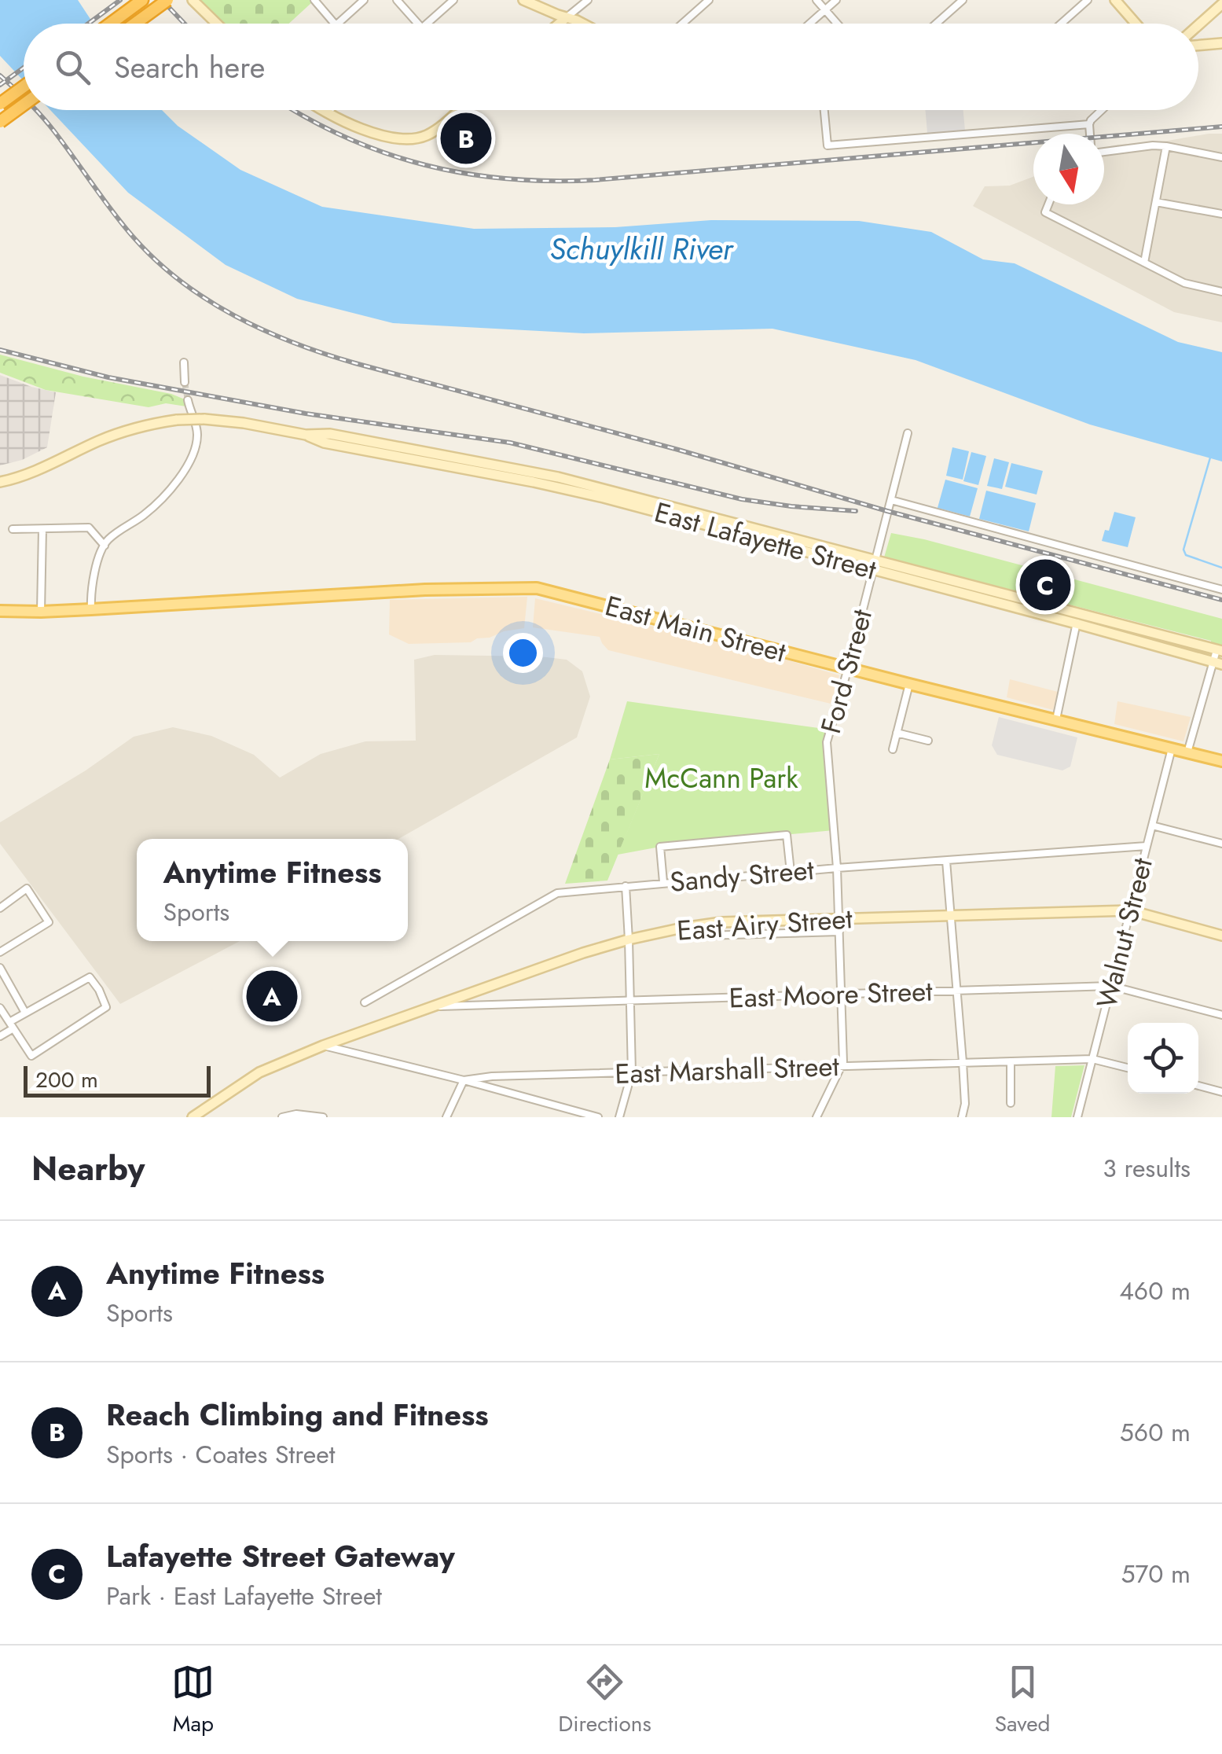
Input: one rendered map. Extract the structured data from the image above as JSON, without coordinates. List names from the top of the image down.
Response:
{
  "streets": {
    "main road": ["East Main Street"],
    "street": [
      "East Lafayette Street",
      "Ford Street",
      "Sandy Street",
      "East Airy Street",
      "Walnut Street",
      "East Moore Street",
      "East Marshall Street"
    ]
  },
  "crossings": [
    ["East Lafayette Street", "Ford Street"],
    ["East Main Street", "Ford Street"],
    ["East Main Street", "Walnut Street"],
    ["Ford Street", "Sandy Street"],
    ["Ford Street", "East Airy Street"],
    ["Ford Street", "East Moore Street"],
    ["Ford Street", "East Marshall Street"],
    ["Sandy Street", "Walnut Street"],
    ["East Airy Street", "Walnut Street"],
    ["East Airy Street", "East Moore Street"],
    ["East Airy Street", "East Marshall Street"],
    ["Walnut Street", "East Moore Street"],
    ["Walnut Street", "East Marshall Street"]
  ],
  "water": ["Schuylkill River"],
  "parks": ["McCann Park"],
  "scale_bar": "200 m",
  "north": "bottom",
  "page": {
    "search": "Search here",
    "pins": ["B", "C", "A"],
    "popup": ["Anytime Fitness", "Sports"],
    "scale": "200 m",
    "heading": ["Nearby", "3 results"],
    "list": [
      {
        "mark": "A",
        "name": "Anytime Fitness",
        "note": "Sports",
        "value": "460 m"
      },
      {
        "mark": "B",
        "name": "Reach Climbing and Fitness",
        "note": "Sports · Coates Street",
        "value": "560 m"
      },
      {
        "mark": "C",
        "name": "Lafayette Street Gateway",
        "note": "Park · East Lafayette Street",
        "value": "570 m"
      }
    ],
    "nav": ["Map", "Directions", "Saved"]
  }
}
